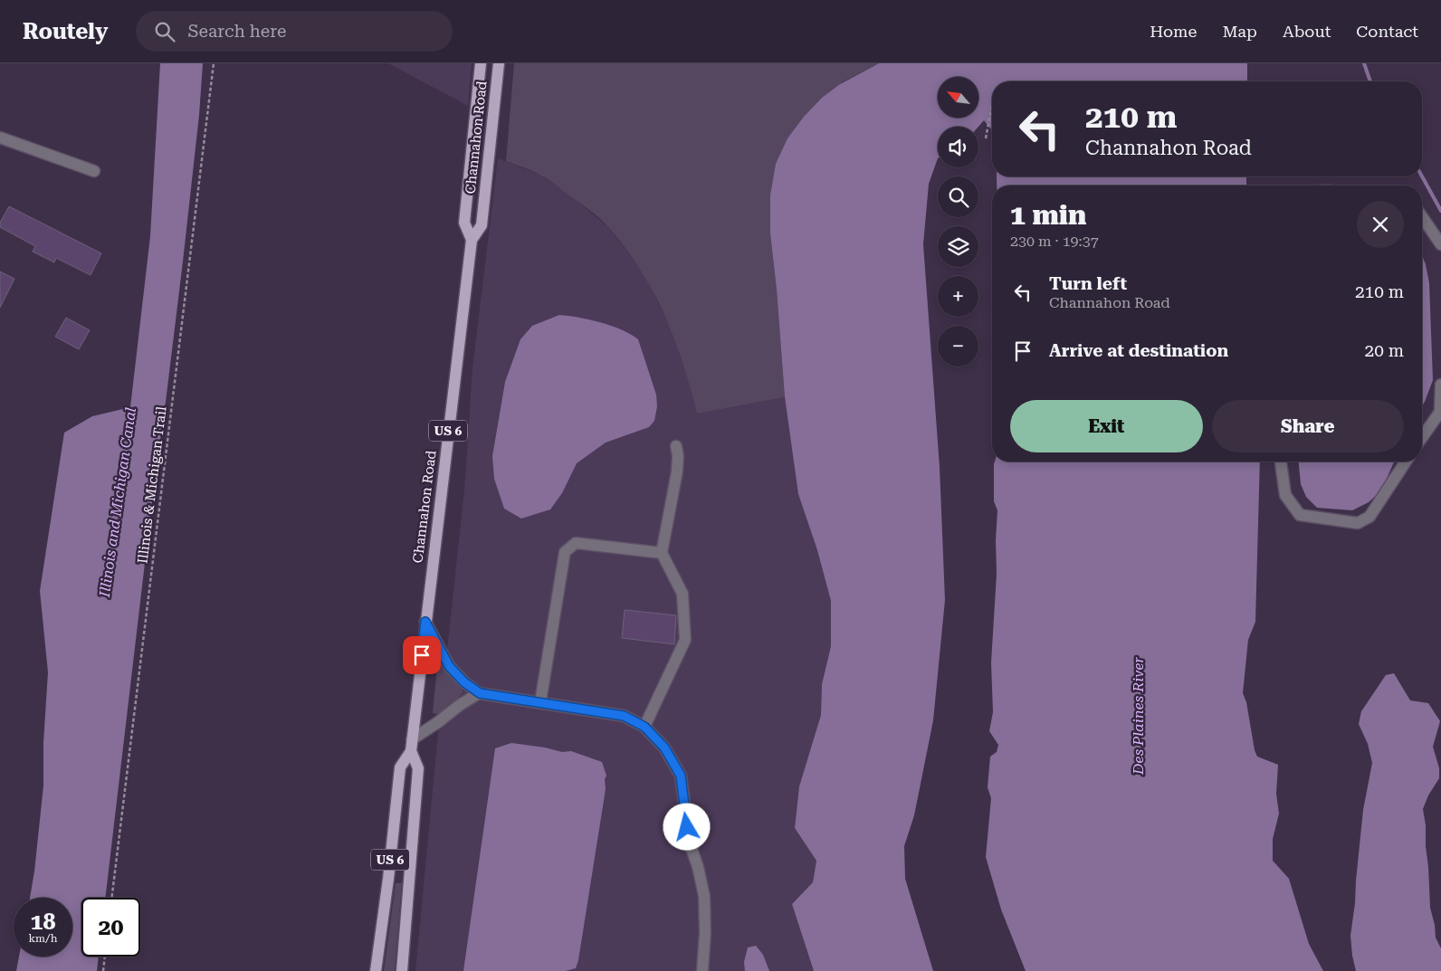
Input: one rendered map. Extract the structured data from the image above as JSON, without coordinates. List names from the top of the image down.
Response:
{
  "streets": {
    "main road": ["Channahon Road", "US 6"],
    "path": ["Illinois & Michigan Trail"]
  },
  "water": ["Illinois and Michigan Canal", "Des Plaines River"],
  "north": "top left",
  "page": {
    "header": "Routely",
    "search": "Search here",
    "nav": [
      "Home",
      "Map",
      "About",
      "Contact"
    ],
    "map_buttons": ["+", "−"],
    "turn": ["210 m", "Channahon Road"],
    "heading": ["1 min", "230 m · 19:37"],
    "list": [
      {
        "name": "Turn left",
        "note": "Channahon Road",
        "value": "210 m"
      },
      {
        "name": "Arrive at destination",
        "value": "20 m"
      }
    ],
    "buttons": ["Exit", "Share"],
    "speed": "18 km/h",
    "limit": "20"
  }
}
